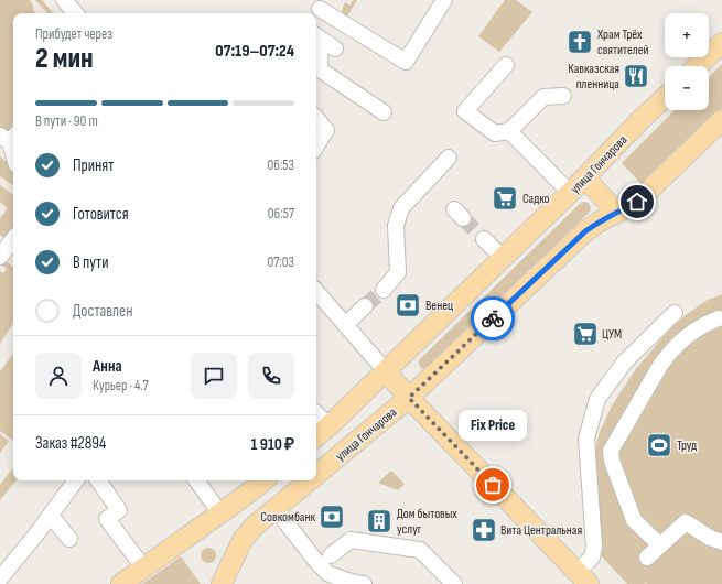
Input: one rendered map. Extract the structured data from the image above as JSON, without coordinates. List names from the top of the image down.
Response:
{
  "streets": {
    "main road": ["улица Гончарова"]
  },
  "places": {
    "church": ["Храм Трёх святителей"],
    "restaurant": ["Кавказская пленница"],
    "supermarket": ["Садко", "ЦУМ"],
    "bank": ["Венец", "Совкомбанк"],
    "sports": ["Труд"],
    "other": ["Fix Price"],
    "building": ["Дом бытовых услуг"],
    "pharmacy": ["Вита Центральная"]
  },
  "page": {
    "map_buttons": ["+", "−"],
    "heading": ["2 мин", "Прибудет через", "07:19–07:24"],
    "panel": [
      "Анна",
      "Курьер · 4.7",
      "Заказ #2894",
      "1 910 ₽"
    ],
    "bar": "В пути · 90 m",
    "list": [
      ["Принят", "06:53"],
      ["Готовится", "06:57"],
      ["В пути", "07:03"],
      "Доставлен"
    ],
    "bubble": "Fix Price"
  }
}
